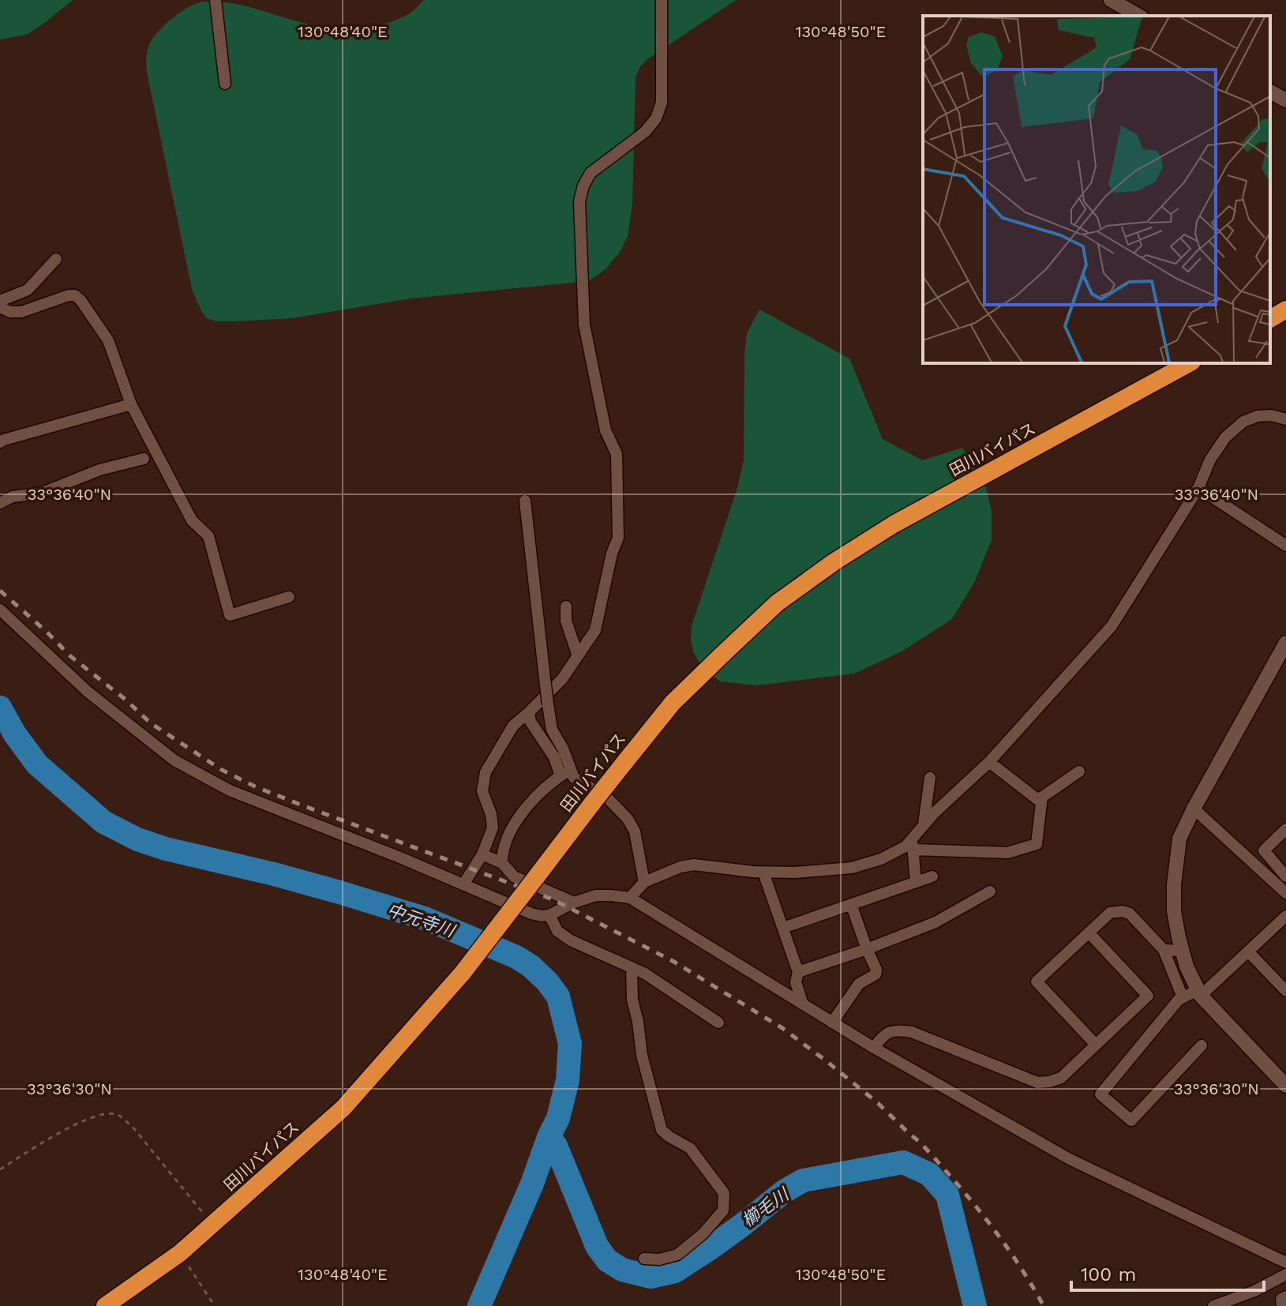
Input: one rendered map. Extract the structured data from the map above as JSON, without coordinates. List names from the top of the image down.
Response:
{
  "streets": {
    "highway": ["田川バイパス"]
  },
  "water": ["中元寺川", "櫛毛川"],
  "scale_bar": "100 m",
  "coordinates": [
    "130°48'40\"E",
    "130°48'50\"E",
    "33°36'40\"N",
    "33°36'30\"N"
  ]
}
